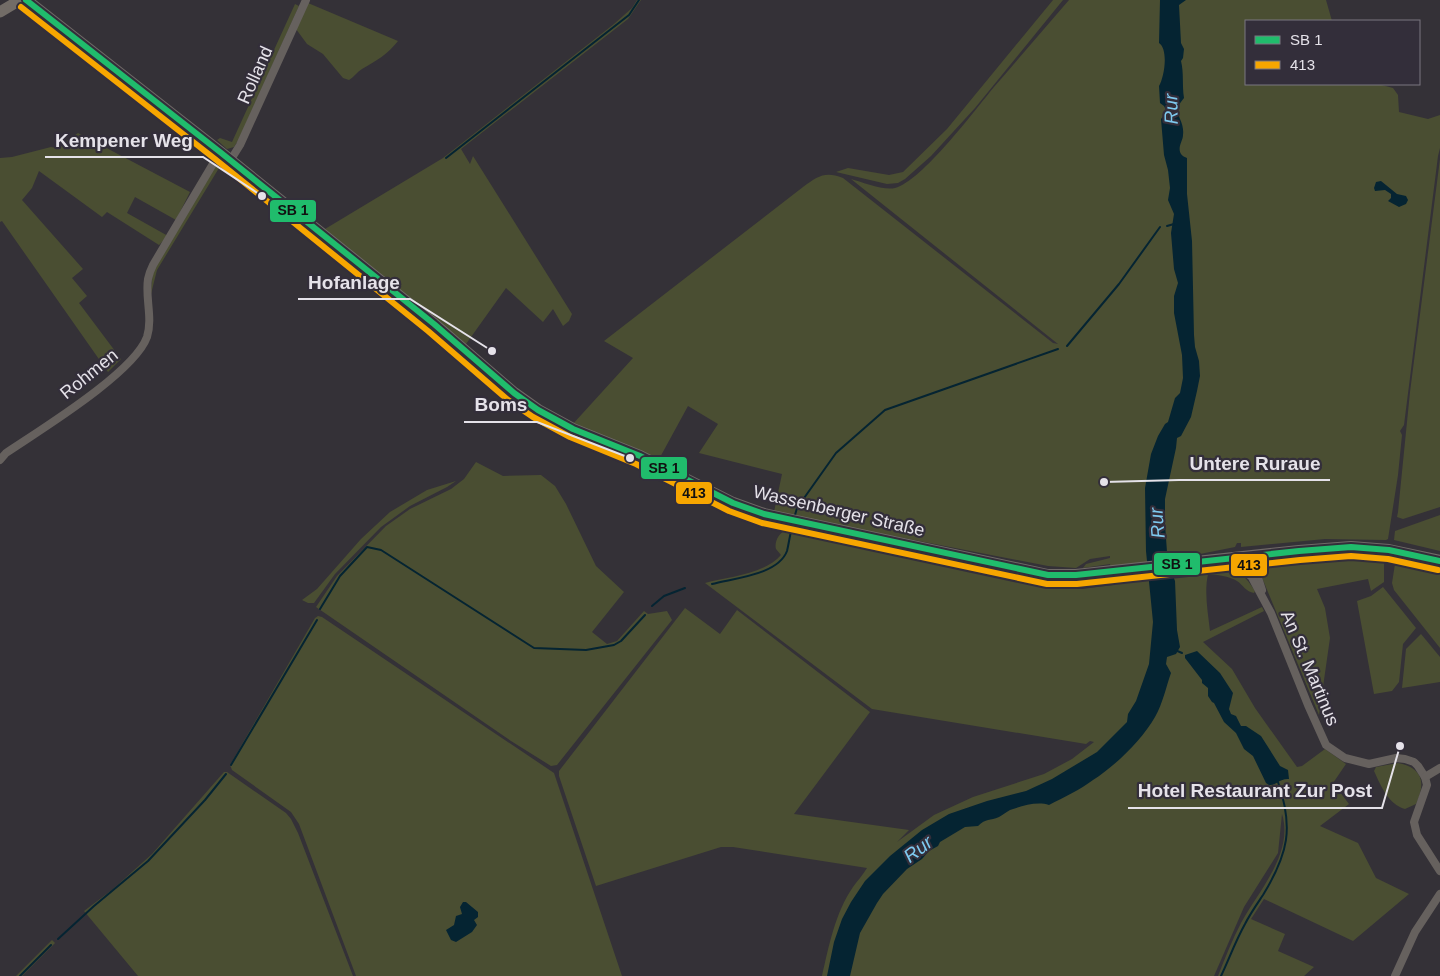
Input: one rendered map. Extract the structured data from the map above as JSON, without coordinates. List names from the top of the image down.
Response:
{
  "streets": {
    "main road": ["Wassenberger Straße"],
    "street": ["Rolland", "Rohmen", "An St. Martinus"]
  },
  "crossings": [
    ["Rolland", "Wassenberger Straße"],
    ["Rohmen", "Wassenberger Straße"],
    ["Wassenberger Straße", "An St. Martinus"]
  ],
  "water": ["Rur"],
  "places": [
    "Kempener Weg",
    "Hofanlage",
    "Boms",
    "Untere Ruraue",
    "Hotel Restaurant Zur Post"
  ],
  "lines": ["transit line 413"],
  "legend": ["SB 1", "413"]
}
